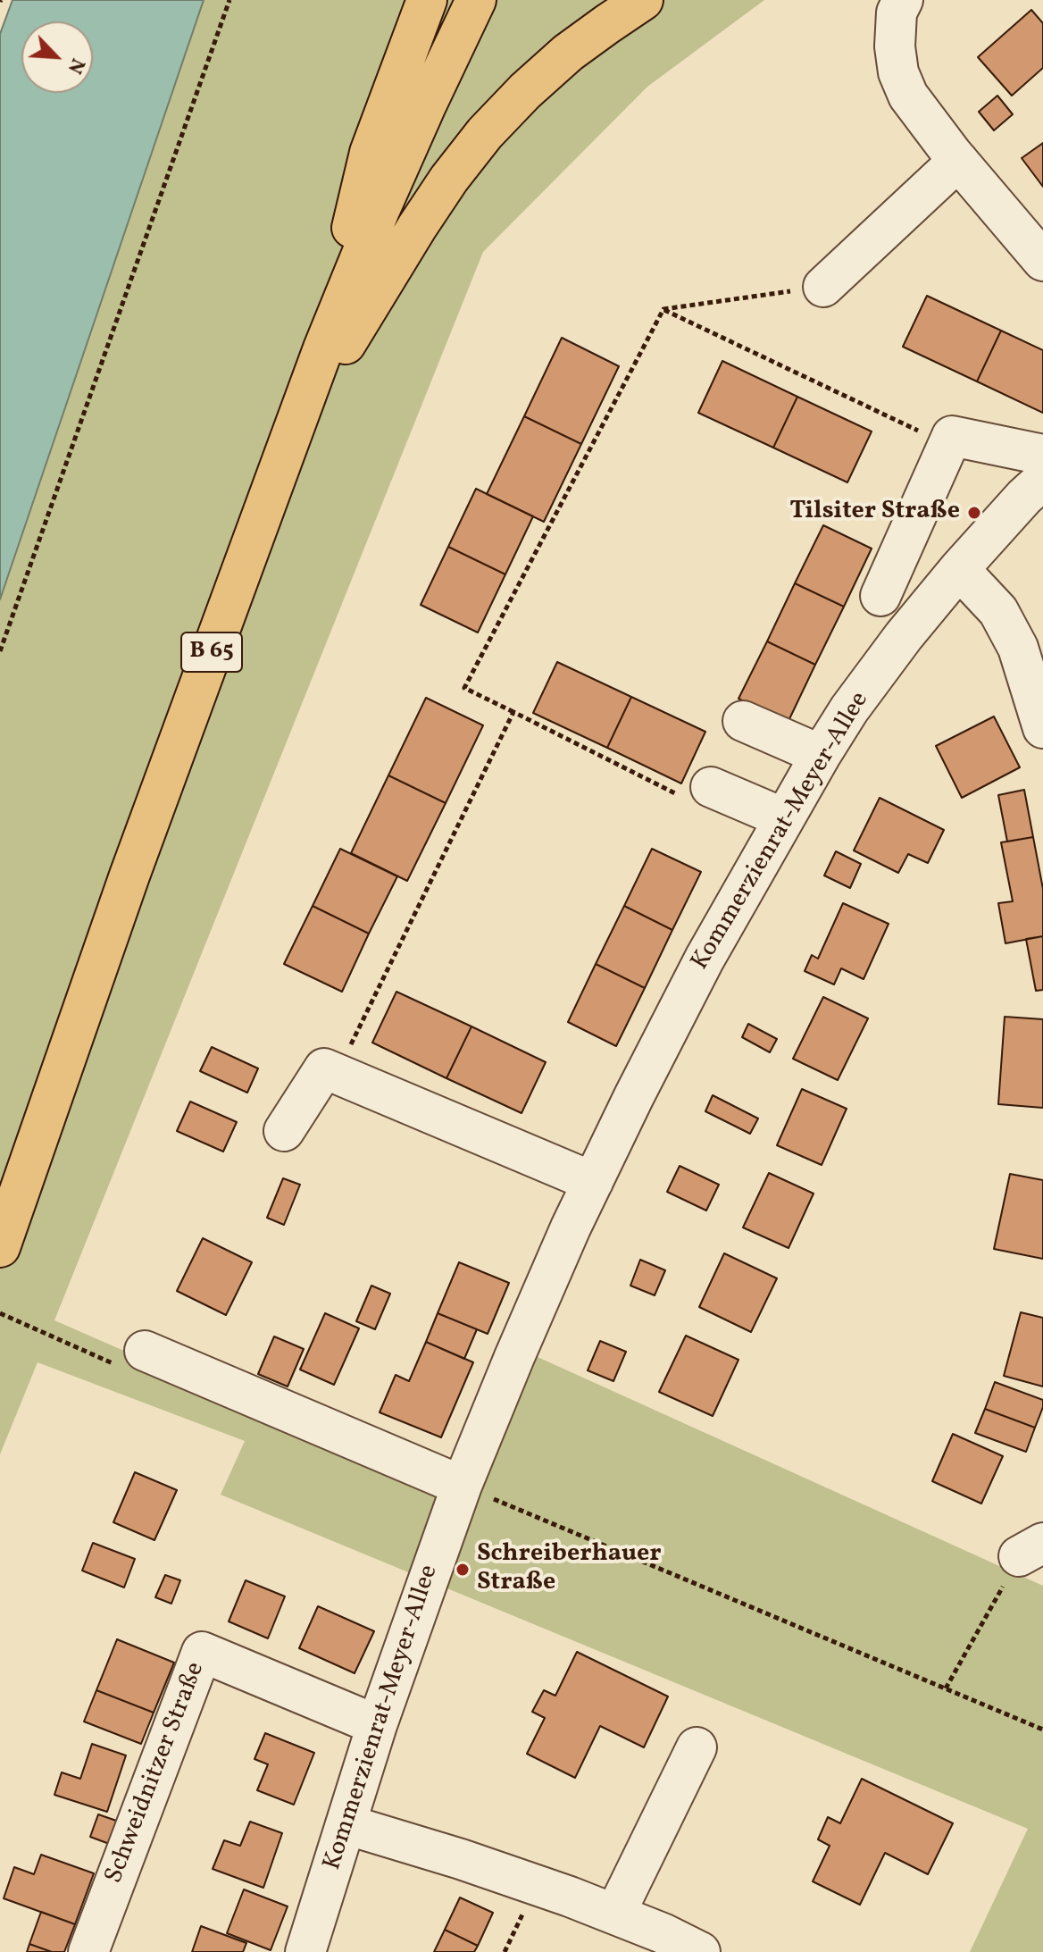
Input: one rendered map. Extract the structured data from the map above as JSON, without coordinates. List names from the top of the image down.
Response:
{
  "streets": {
    "main road": ["B 65"],
    "street": ["Kommerzienrat-Meyer-Allee", "Schweidnitzer Straße"]
  },
  "crossings": [
    ["Kommerzienrat-Meyer-Allee", "Schweidnitzer Straße"]
  ],
  "places": ["Tilsiter Straße", "Schreiberhauer Straße"],
  "north": "bottom right"
}
